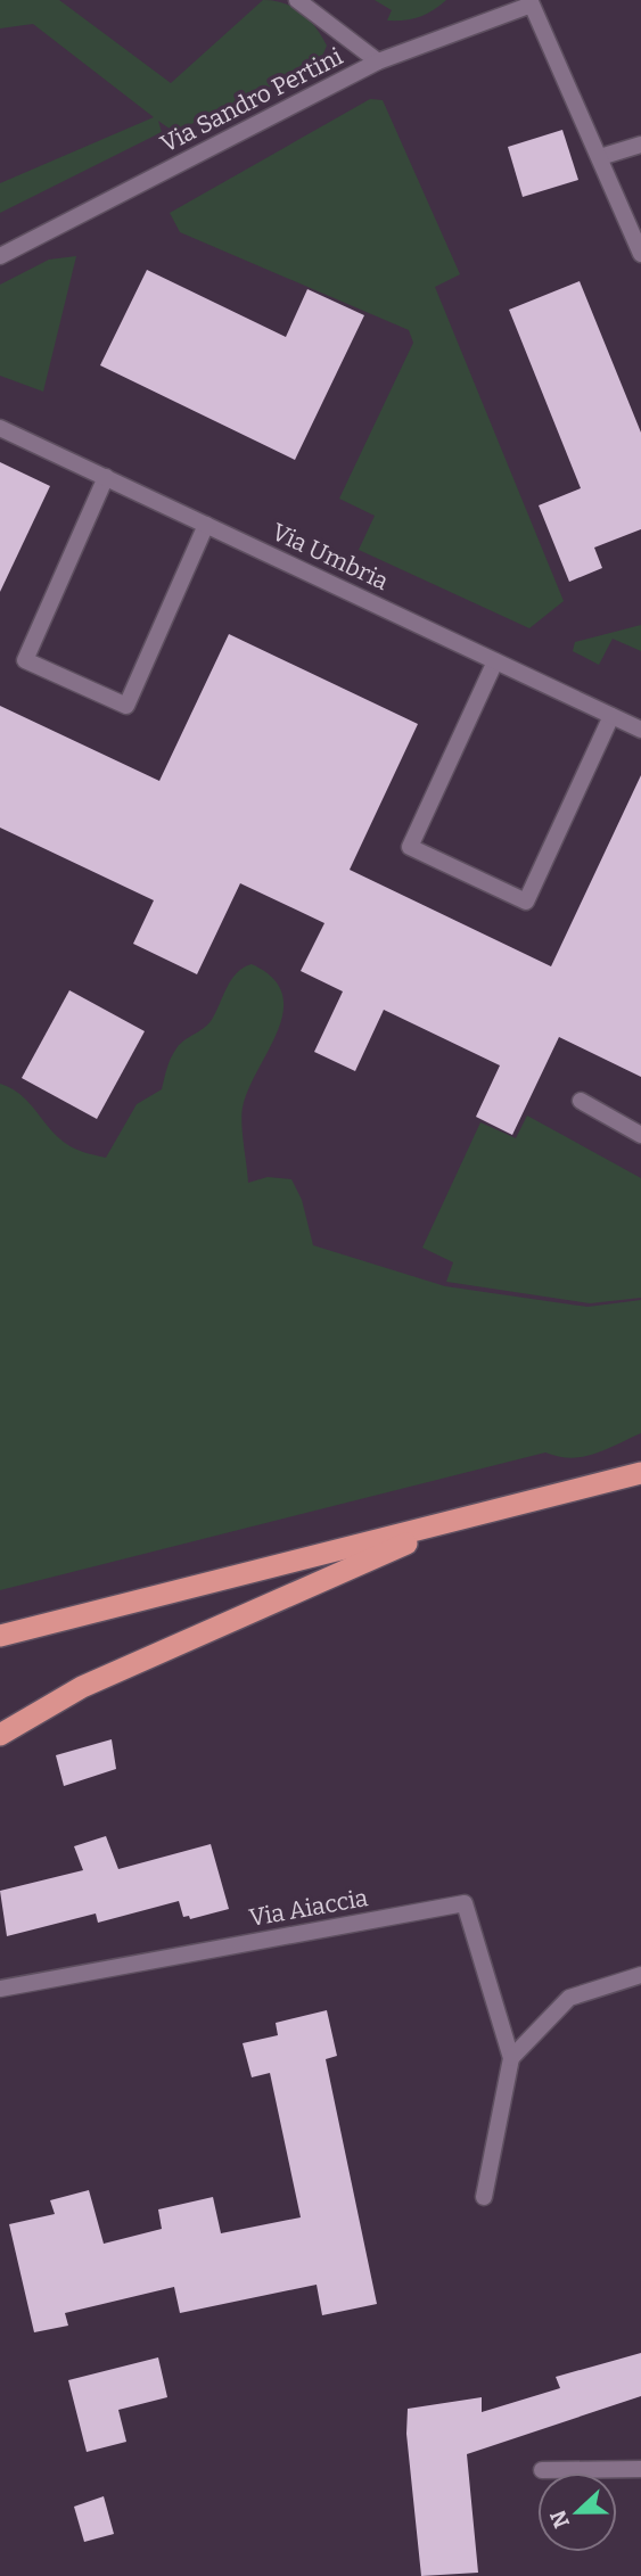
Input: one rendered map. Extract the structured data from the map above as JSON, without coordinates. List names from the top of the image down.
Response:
{
  "streets": {
    "street": ["Via Sandro Pertini", "Via Umbria", "Via Aiaccia"]
  },
  "north": "left"
}
